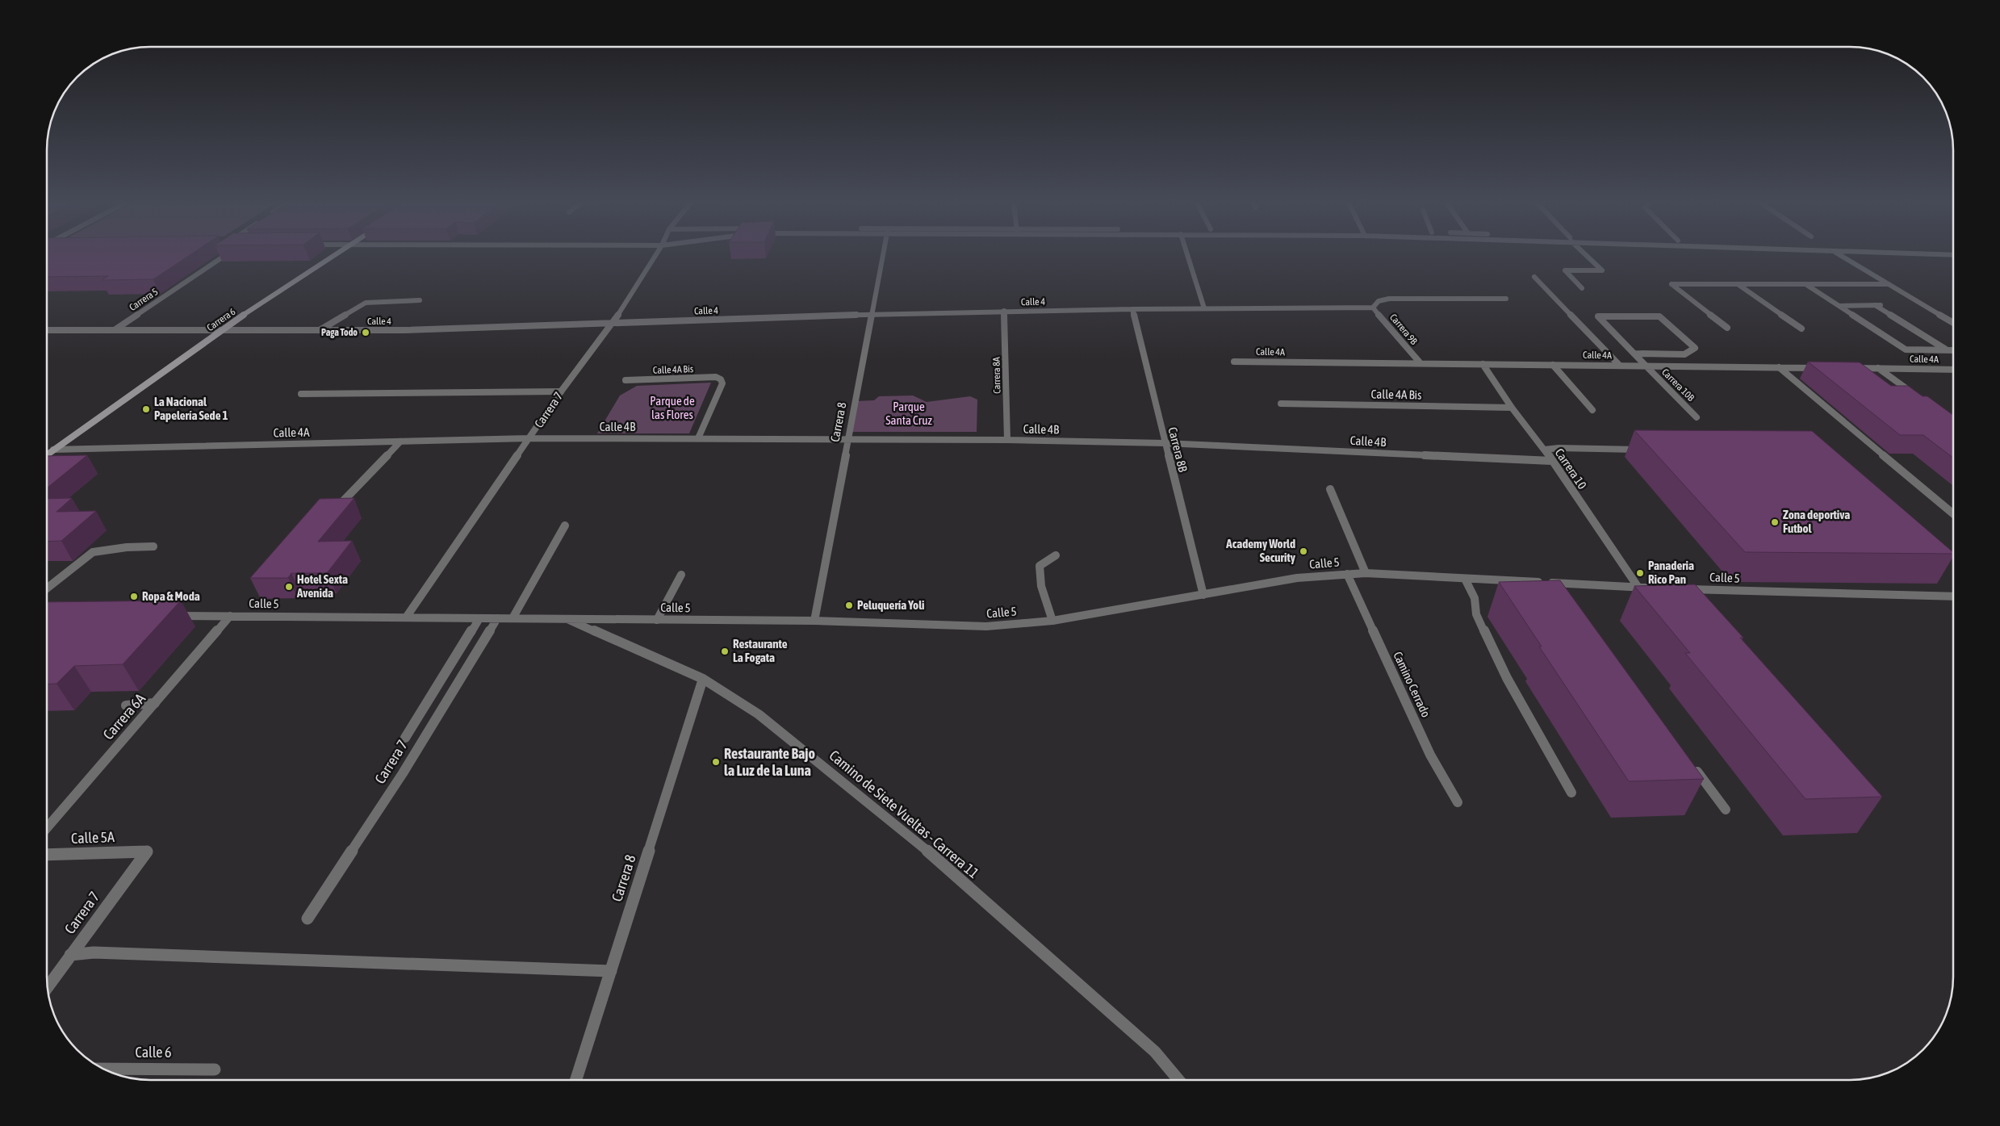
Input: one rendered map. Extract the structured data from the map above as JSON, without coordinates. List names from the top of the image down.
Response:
{
  "streets": {
    "main road": ["Carrera 6"],
    "street": [
      "Carrera 5",
      "Calle 4",
      "Carrera 9B",
      "Calle 4A",
      "Calle 4A Bis",
      "Carrera 8A",
      "Carrera 10B",
      "Carrera 7",
      "Carrera 8",
      "Calle 4B",
      "Carrera 8B",
      "Carrera 10",
      "Calle 5",
      "Camino Cerrado",
      "Carrera 6A",
      "Camino de Siete Vueltas - Carrera 11",
      "Calle 5A",
      "Calle 6"
    ]
  },
  "crossings": [
    ["Carrera 5", "Calle 4"],
    ["Calle 4", "Carrera 6"],
    ["Calle 4", "Carrera 9B"],
    ["Calle 4", "Carrera 8A"],
    ["Calle 4", "Carrera 7"],
    ["Calle 4", "Carrera 8"],
    ["Calle 4", "Carrera 8B"],
    ["Carrera 6", "Calle 4A"],
    ["Carrera 9B", "Calle 4A"],
    ["Calle 4A", "Carrera 10B"],
    ["Calle 4A", "Carrera 7"],
    ["Calle 4A", "Calle 4B"],
    ["Calle 4A", "Carrera 10"],
    ["Calle 4A Bis", "Calle 4B"],
    ["Calle 4A Bis", "Carrera 10"],
    ["Carrera 8A", "Calle 4B"],
    ["Carrera 7", "Calle 4B"],
    ["Carrera 7", "Calle 5"],
    ["Carrera 7", "Calle 5A"],
    ["Carrera 8", "Calle 4B"],
    ["Carrera 8", "Calle 5"],
    ["Carrera 8", "Camino de Siete Vueltas - Carrera 11"],
    ["Calle 4B", "Carrera 8B"],
    ["Calle 4B", "Carrera 10"],
    ["Carrera 8B", "Calle 5"],
    ["Carrera 10", "Calle 5"],
    ["Calle 5", "Camino Cerrado"],
    ["Calle 5", "Carrera 6A"],
    ["Calle 5", "Camino de Siete Vueltas - Carrera 11"]
  ],
  "parks": ["Parque de las Flores", "Parque Santa Cruz"],
  "places": [
    "Paga Todo",
    "La Nacional Papelería Sede 1",
    "Zona deportiva Futbol",
    "Academy World Security",
    "Panaderia Rico Pan",
    "Hotel Sexta Avenida",
    "Ropa & Moda",
    "Peluquería Yoli",
    "Restaurante La Fogata",
    "Restaurante Bajo la Luz de la Luna"
  ]
}
